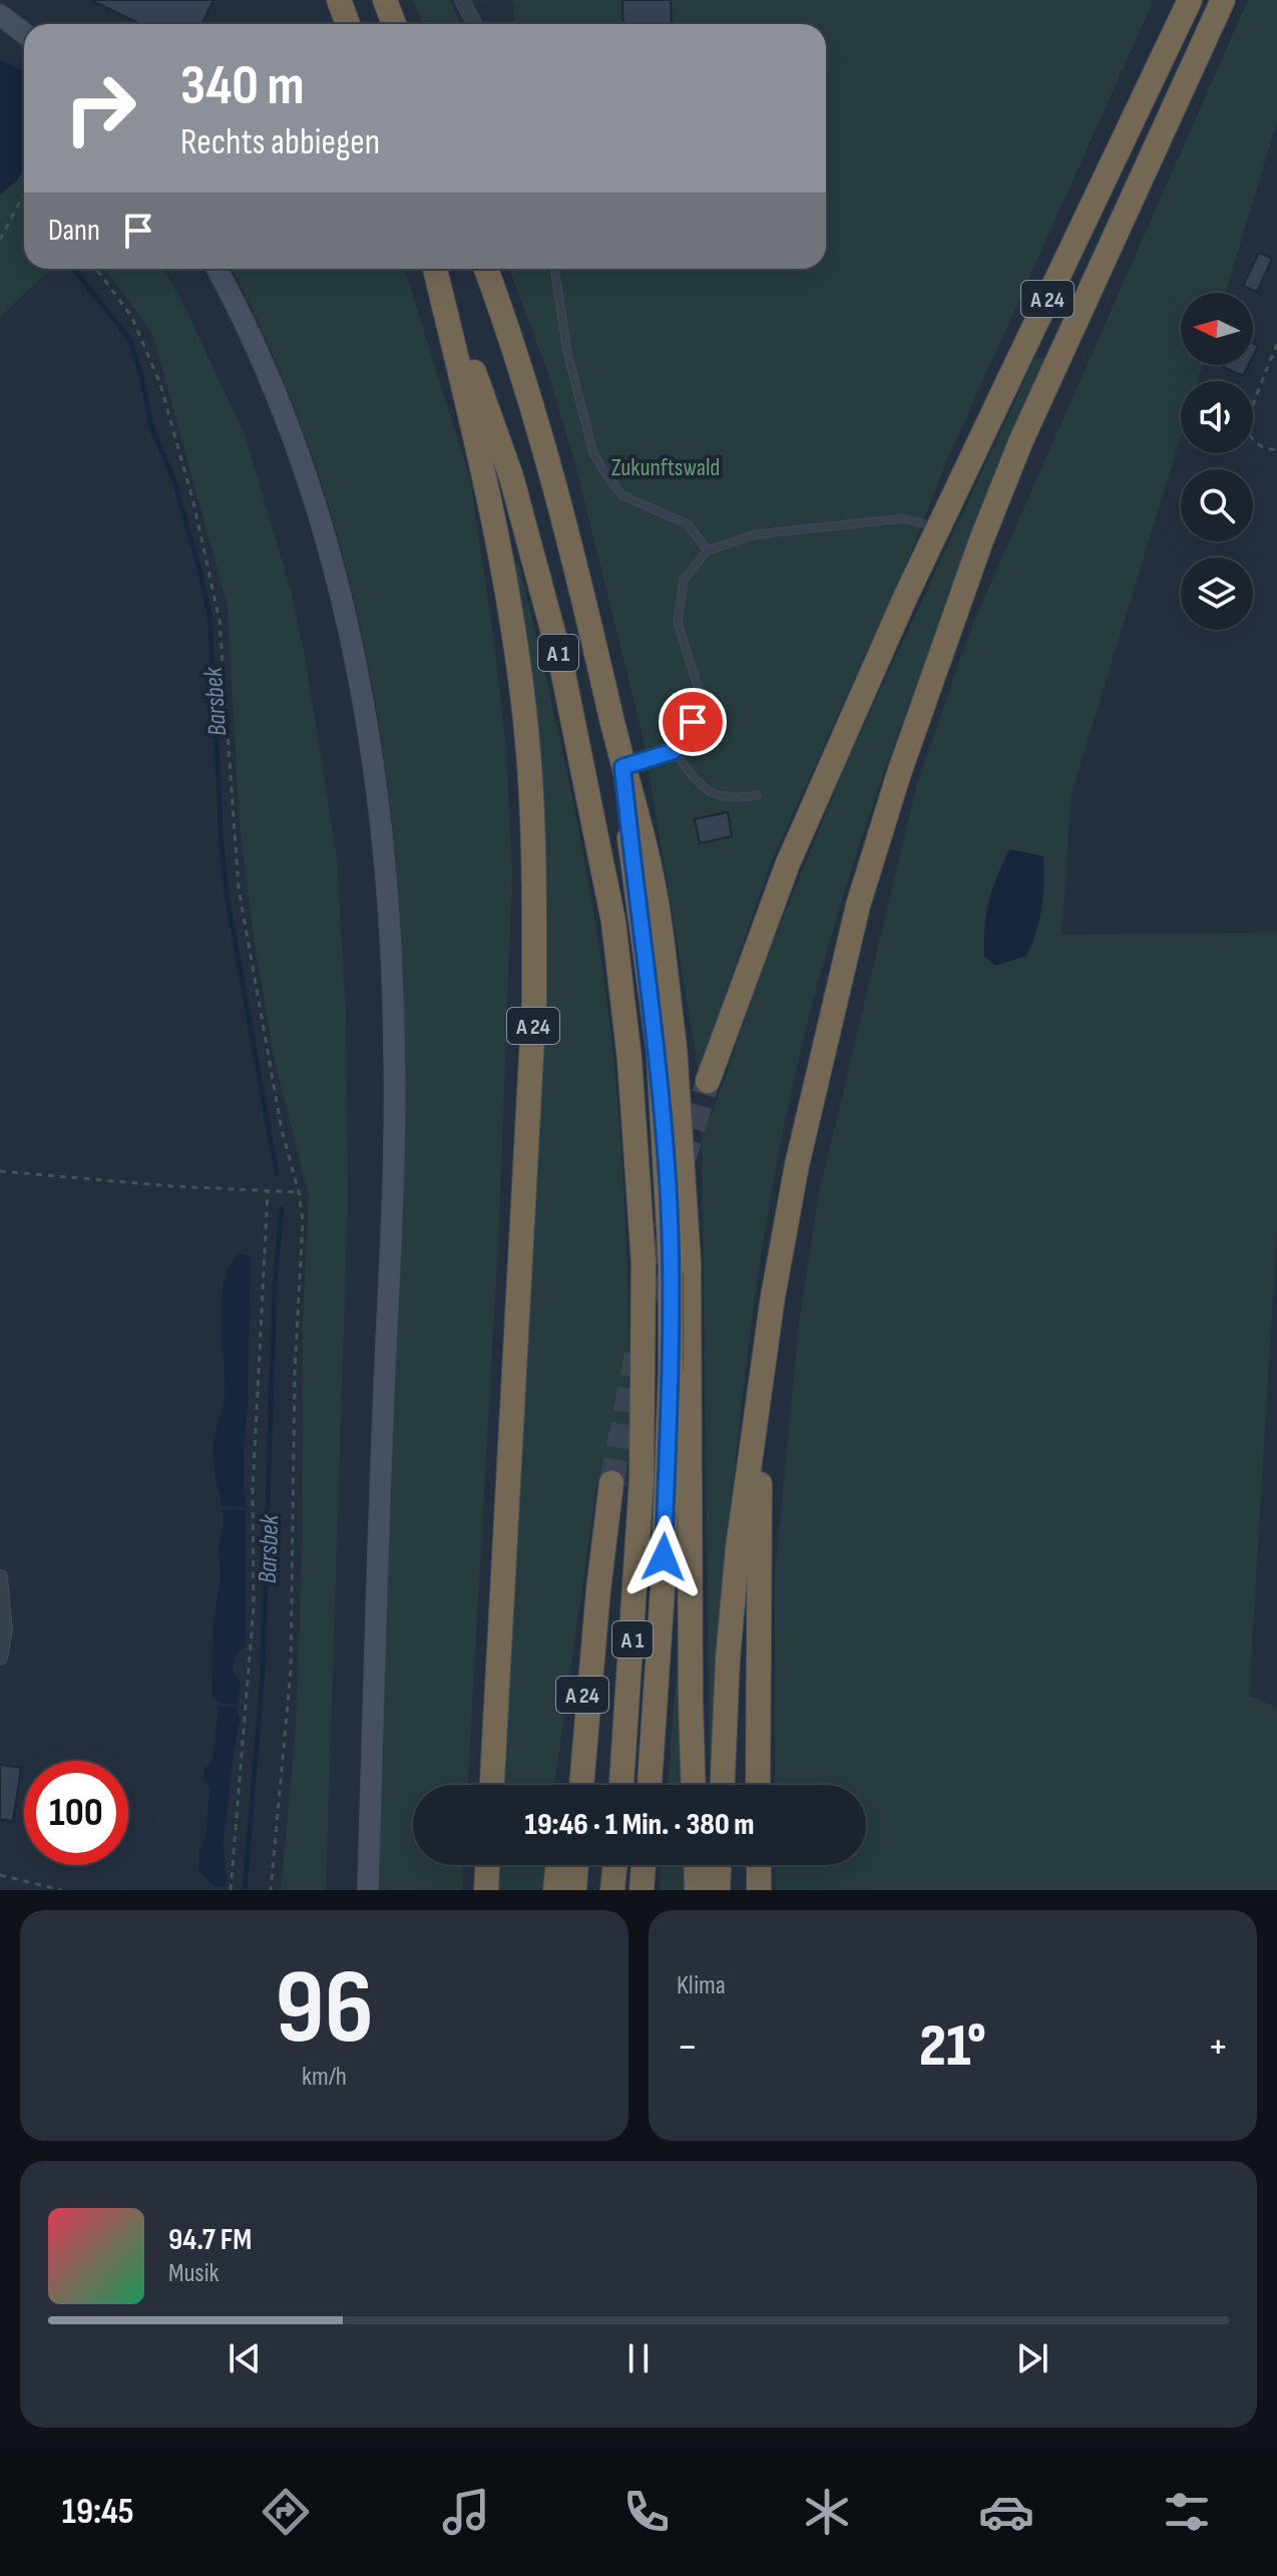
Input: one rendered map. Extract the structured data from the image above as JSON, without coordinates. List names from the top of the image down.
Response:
{
  "streets": {
    "highway": ["A 24", "A 1"]
  },
  "crossings": [
    ["A 24", "A 1"]
  ],
  "water": ["Barsbek"],
  "parks": ["Zukunftswald"],
  "north": "left",
  "page": {
    "turn": ["340 m", "Rechts abbiegen"],
    "then": "Dann",
    "limit": "100",
    "trip": "19:46 · 1 Min. · 380 m",
    "tile": [
      ["96", "km/h"],
      "Klima"
    ],
    "heat": ["−", "21°", "+"],
    "song": ["94.7 FM", "Musik"],
    "tabs": "19:45"
  }
}
